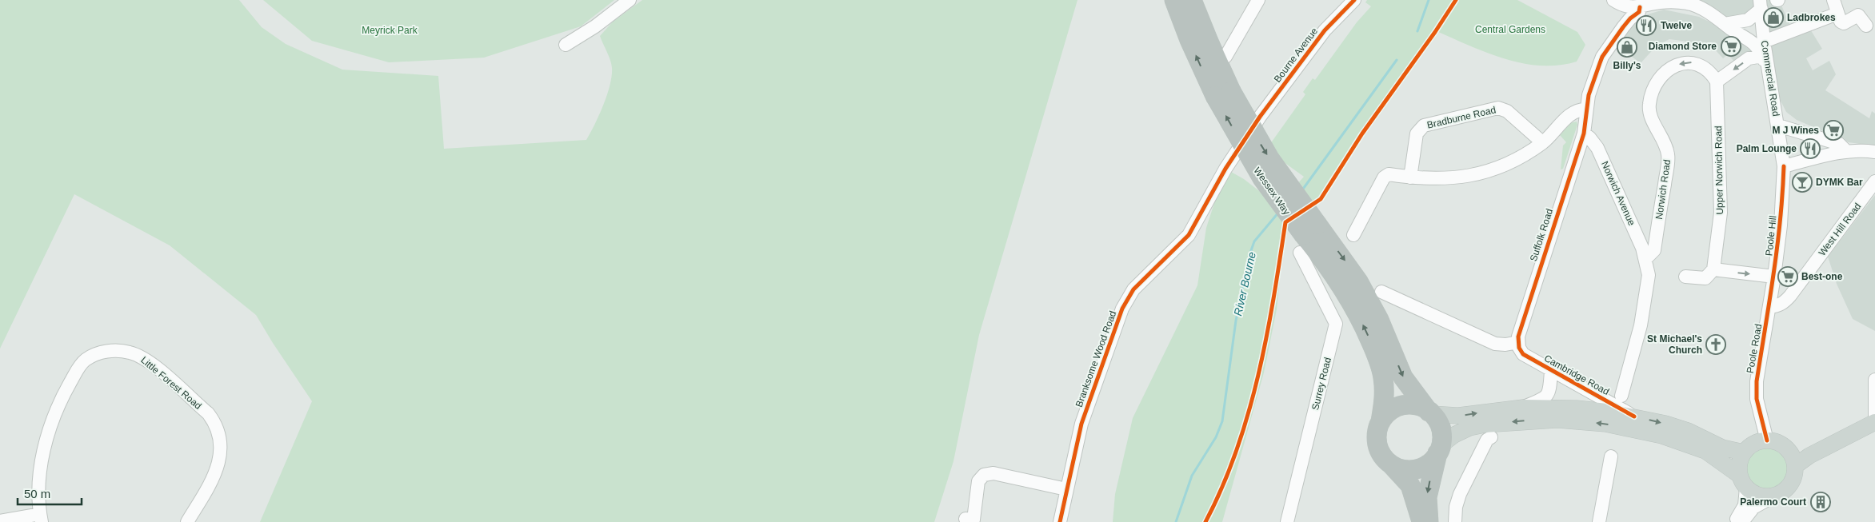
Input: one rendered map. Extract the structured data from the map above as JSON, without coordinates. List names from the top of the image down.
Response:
{
  "streets": {
    "highway": ["Wessex Way"],
    "main road": ["Cambridge Road"],
    "street": [
      "Bourne Avenue",
      "Commercial Road",
      "Bradburne Road",
      "Upper Norwich Road",
      "Norwich Road",
      "Norwich Avenue",
      "West Hill Road",
      "Suffolk Road",
      "Poole Hill",
      "Poole Road",
      "Branksome Wood Road",
      "Little Forest Road",
      "Surrey Road"
    ]
  },
  "crossings": [
    ["Bourne Avenue", "Branksome Wood Road"],
    ["Commercial Road", "Poole Hill"],
    ["Upper Norwich Road", "Norwich Road"],
    ["Norwich Road", "Norwich Avenue"],
    ["Wessex Way", "Cambridge Road"],
    ["Wessex Way", "Surrey Road"],
    ["Norwich Avenue", "Suffolk Road"],
    ["West Hill Road", "Poole Hill"],
    ["West Hill Road", "Poole Road"],
    ["Suffolk Road", "Cambridge Road"],
    ["Poole Hill", "Poole Road"],
    ["Poole Road", "Cambridge Road"]
  ],
  "water": ["River Bourne"],
  "parks": ["Central Gardens", "Meyrick Park"],
  "places": {
    "shop": ["Ladbrokes", "Billy's"],
    "restaurant": ["Twelve", "Palm Lounge"],
    "supermarket": ["Diamond Store", "M J Wines", "Best-one"],
    "bar": ["DYMK Bar"],
    "church": ["St Michael's Church"],
    "building": ["Palermo Court"]
  },
  "scale_bar": "50 m"
}
